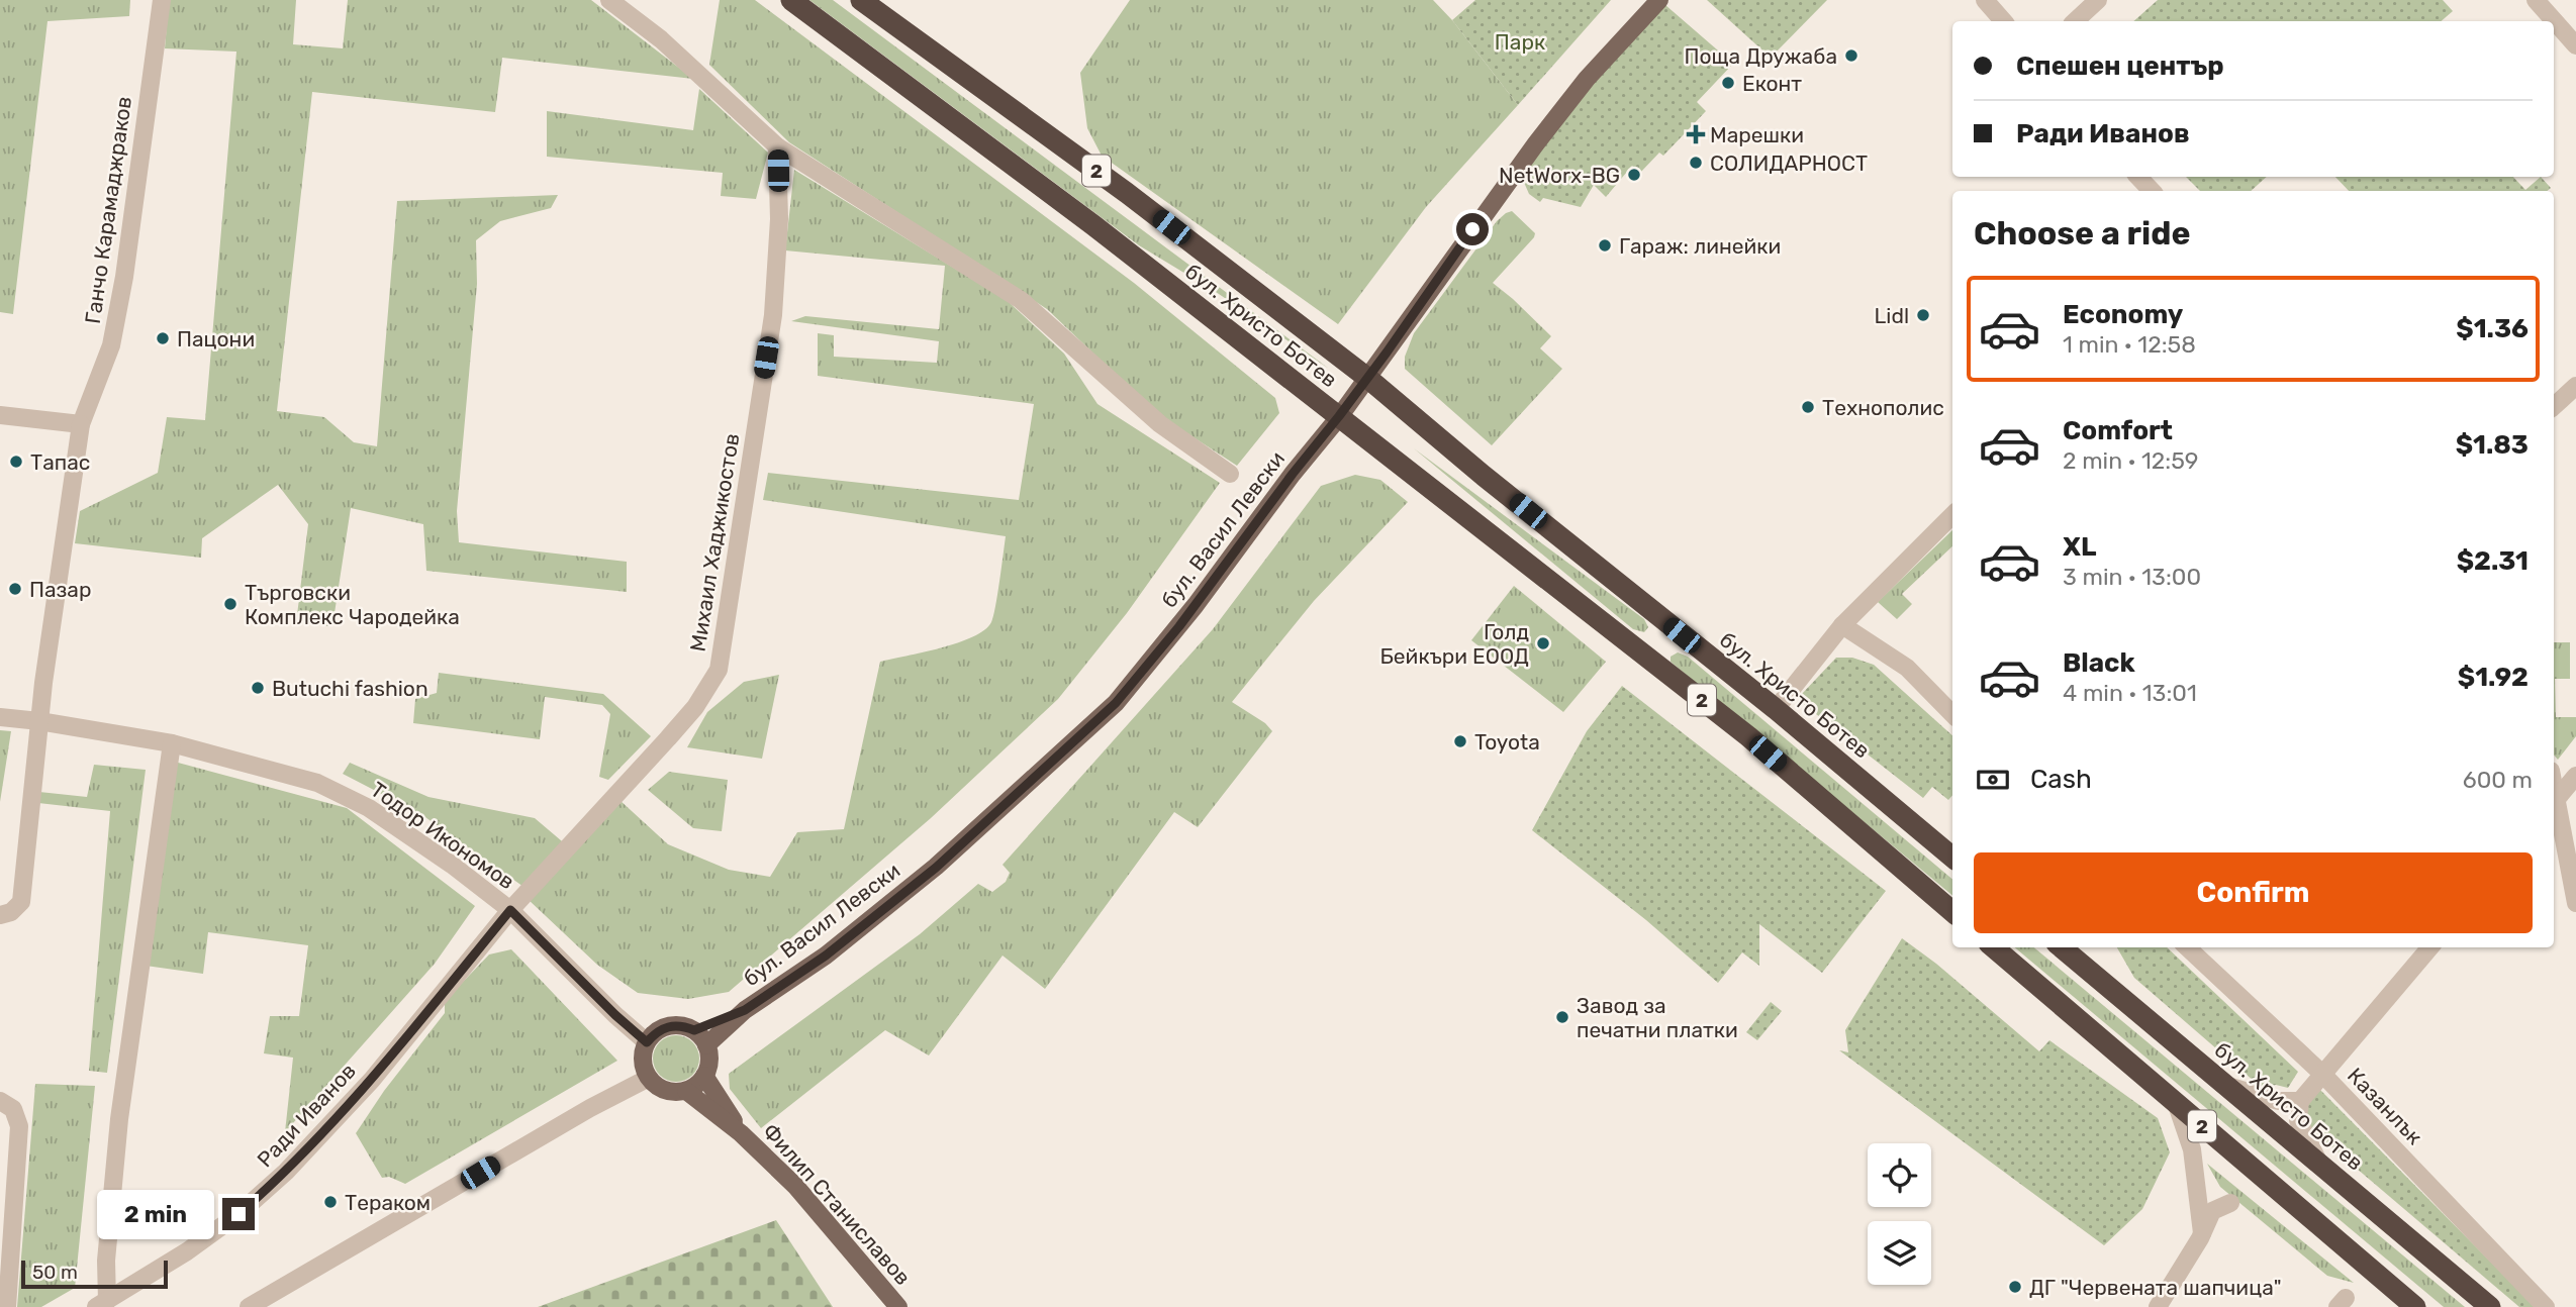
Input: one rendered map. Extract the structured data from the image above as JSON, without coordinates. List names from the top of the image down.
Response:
{
  "streets": {
    "highway": ["2", "бул. Христо Ботев"],
    "main road": ["бул. Васил Левски", "Филип Станиславов"],
    "street": [
      "Ганчо Карамаджраков",
      "Михаил Хаджикостов",
      "Тодор Икономов",
      "Казанлък",
      "Ради Иванов"
    ]
  },
  "crossings": [
    ["Ганчо Карамаджраков", "Тодор Икономов"],
    ["бул. Христо Ботев", "бул. Васил Левски"],
    ["бул. Васил Левски", "Тодор Икономов"],
    ["бул. Васил Левски", "Филип Станиславов"],
    ["Михаил Хаджикостов", "Тодор Икономов"],
    ["Михаил Хаджикостов", "Ради Иванов"],
    ["Тодор Икономов", "Ради Иванов"],
    ["Тодор Икономов", "Филип Станиславов"]
  ],
  "parks": ["Парк"],
  "places": {
    "other": [
      "Поща Дружаба",
      "Еконт",
      "СОЛИДАРНОСТ",
      "NetWorx-BG",
      "Гараж: линейки",
      "Lidl",
      "Пацони",
      "Технополис",
      "Тапас",
      "Пазар",
      "Търговски Комплекс Чародейка",
      "Голд Бейкъри ЕООД",
      "Butuchi fashion",
      "Toyota",
      "Завод за печатни платки",
      "Тераком",
      "ДГ \"Червената шапчица\""
    ],
    "health": ["Марешки"]
  },
  "scale_bar": "50 m",
  "page": {
    "banner": ["Спешен център", "Ради Иванов"],
    "heading": "Choose a ride",
    "list": [
      {
        "name": "Economy",
        "note": "1 min · 12:58",
        "value": "$1.36"
      },
      {
        "name": "Comfort",
        "note": "2 min · 12:59",
        "value": "$1.83"
      },
      {
        "name": "XL",
        "note": "3 min · 13:00",
        "value": "$2.31"
      },
      {
        "name": "Black",
        "note": "4 min · 13:01",
        "value": "$1.92"
      }
    ],
    "pay": ["Cash", "600 m"],
    "buttons": "Confirm",
    "bubble": "2 min",
    "scale": "50 m"
  }
}
